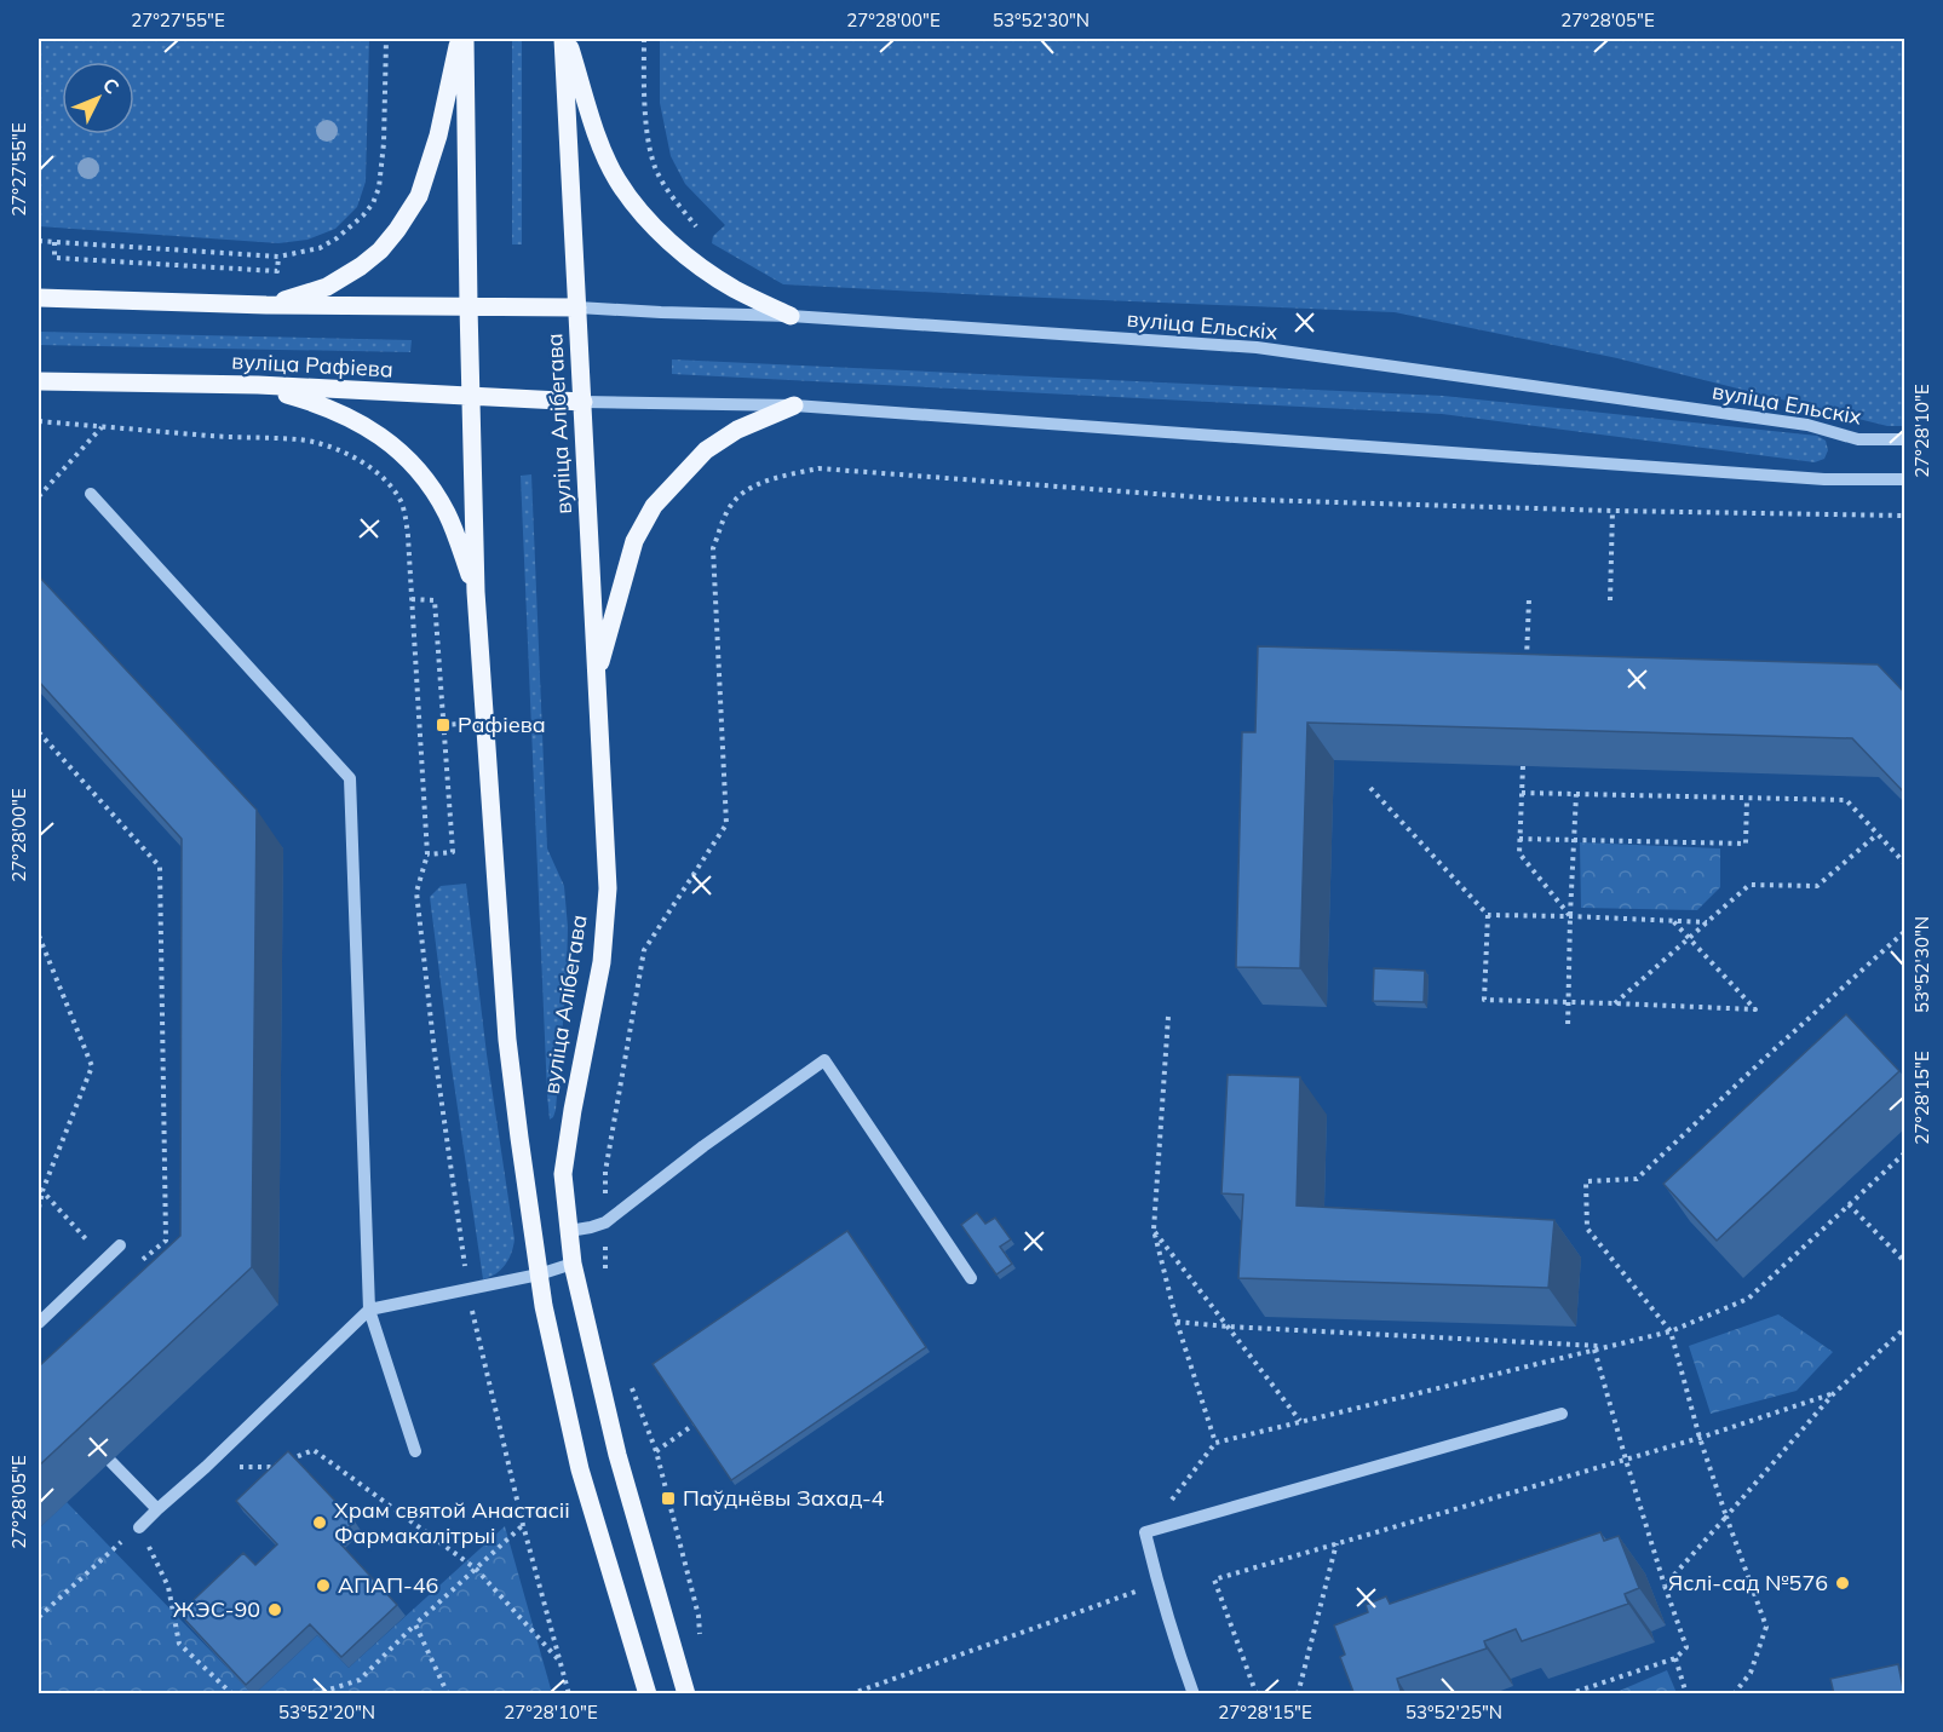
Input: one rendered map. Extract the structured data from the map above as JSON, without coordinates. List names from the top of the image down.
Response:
{
  "streets": {
    "main road": ["вуліца Рафіева", "вуліца Алібегава"],
    "street": ["вуліца Ельскіх"]
  },
  "crossings": [
    ["вуліца Ельскіх", "вуліца Алібегава"],
    ["вуліца Рафіева", "вуліца Алібегава"]
  ],
  "places": {
    "transit": ["Рафіева", "Паўднёвы Захад-4"],
    "other": [
      "Храм святой Анастасіі Фармакалітрыі",
      "Яслі-сад №576",
      "АПАП-46",
      "ЖЭС-90"
    ]
  },
  "north": "top right",
  "coordinates": [
    "27°27'55\"E",
    "27°28'00\"E",
    "53°52'30\"N",
    "27°28'05\"E",
    "27°28'10\"E",
    "27°28'15\"E",
    "53°52'20\"N",
    "53°52'25\"N"
  ]
}
